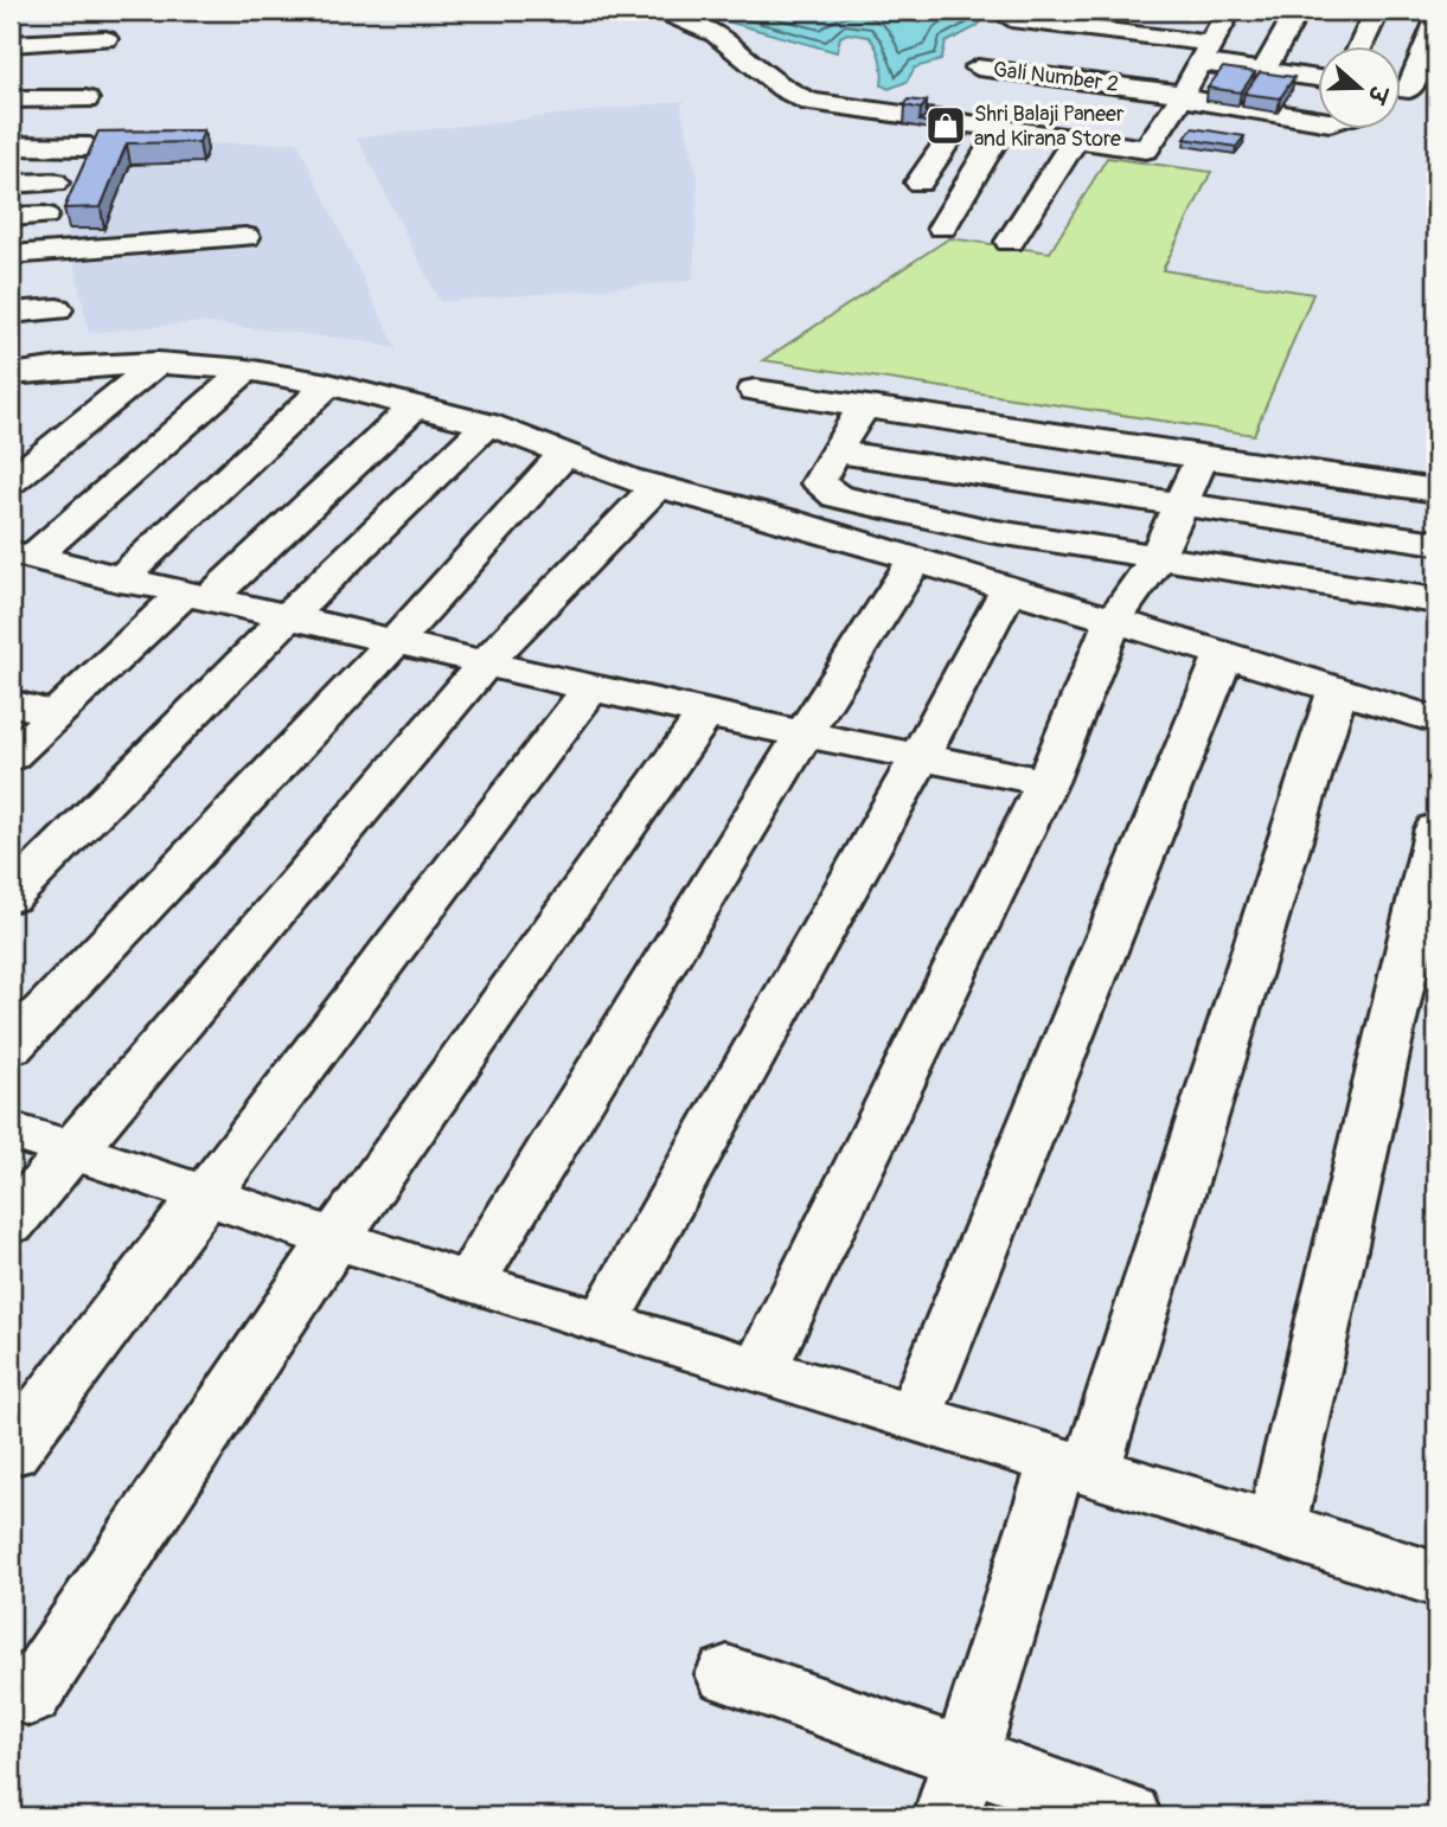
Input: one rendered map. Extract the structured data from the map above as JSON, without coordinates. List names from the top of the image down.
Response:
{
  "streets": {
    "street": ["Gali Number 2"]
  },
  "places": {
    "shop": ["Shri Balaji Paneer and Kirana Store"]
  },
  "north": "right"
}
